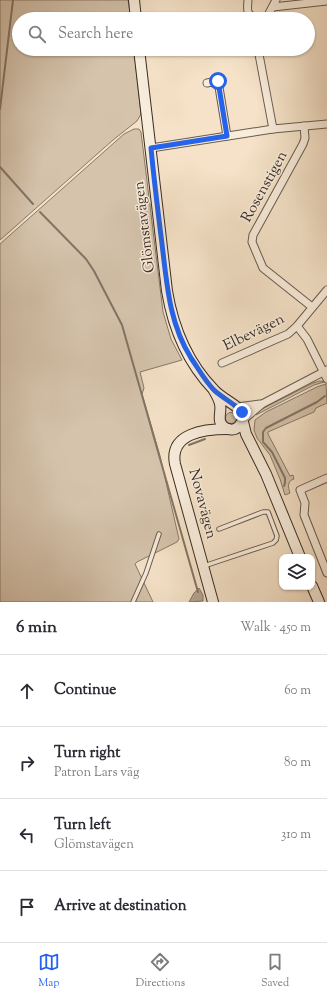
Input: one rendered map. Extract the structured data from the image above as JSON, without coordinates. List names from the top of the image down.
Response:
{
  "streets": {
    "main road": ["Glömstavägen", "Novavägen"],
    "street": ["Rosenstigen", "Elbevägen"]
  },
  "crossings": [
    ["Rosenstigen", "Elbevägen"],
    ["Glömstavägen", "Novavägen"]
  ],
  "page": {
    "search": "Search here",
    "heading": ["6 min", "Walk · 450 m"],
    "list": [
      ["Continue", "60 m"],
      ["Turn right", "Patron Lars väg", "80 m"],
      ["Turn left", "Glömstavägen", "310 m"],
      "Arrive at destination"
    ],
    "nav": ["Map", "Directions", "Saved"]
  }
}
